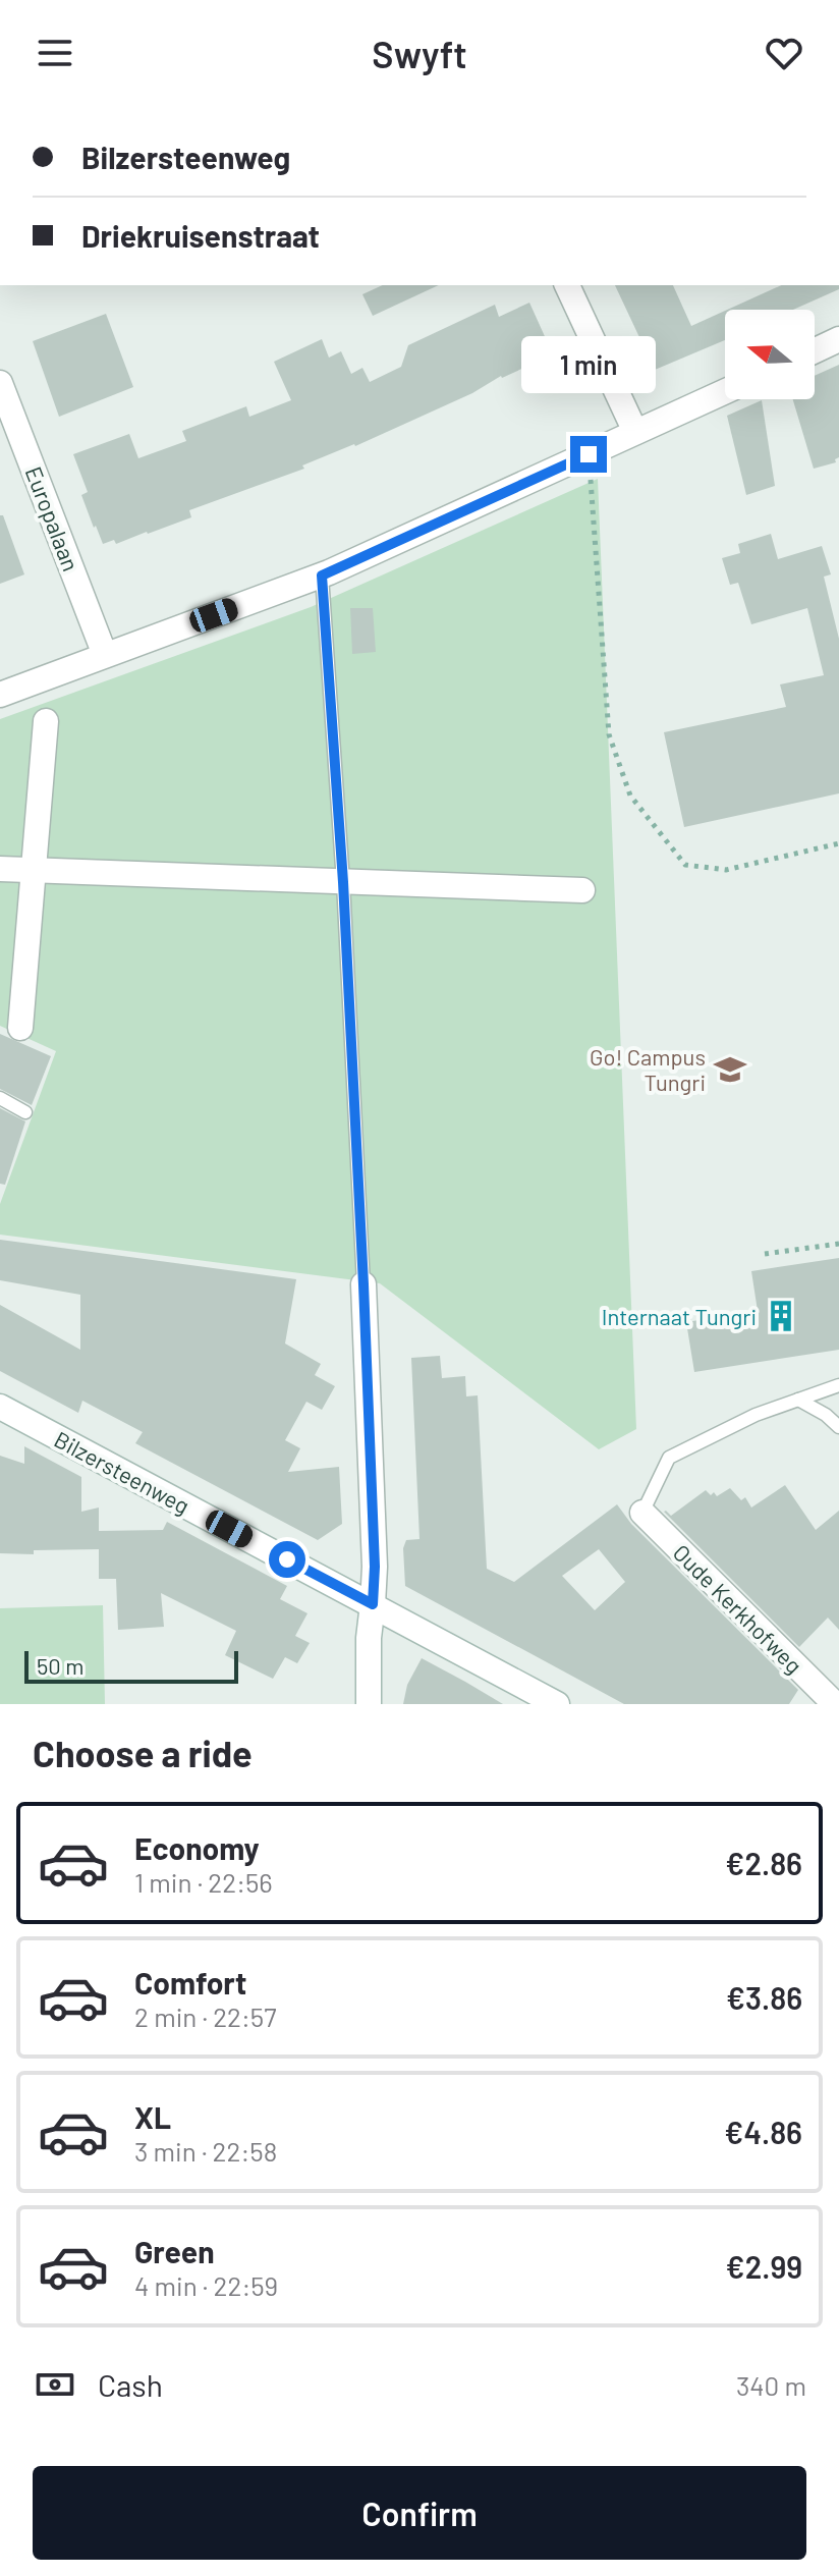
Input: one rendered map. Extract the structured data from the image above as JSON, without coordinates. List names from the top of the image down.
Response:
{
  "streets": {
    "street": ["Europalaan", "Bilzersteenweg", "Oude Kerkhofweg"]
  },
  "places": {
    "school or university": ["Go! Campus Tungri"],
    "building": ["Internaat Tungri"]
  },
  "scale_bar": "50 m",
  "north": "left",
  "page": {
    "header": "Swyft",
    "banner": ["Bilzersteenweg", "Driekruisenstraat"],
    "bubble": "1 min",
    "scale": "50 m",
    "heading": "Choose a ride",
    "list": [
      {
        "name": "Economy",
        "note": "1 min · 22:56",
        "value": "€2.86"
      },
      {
        "name": "Comfort",
        "note": "2 min · 22:57",
        "value": "€3.86"
      },
      {
        "name": "XL",
        "note": "3 min · 22:58",
        "value": "€4.86"
      },
      {
        "name": "Green",
        "note": "4 min · 22:59",
        "value": "€2.99"
      }
    ],
    "pay": ["Cash", "340 m"],
    "buttons": "Confirm"
  }
}
